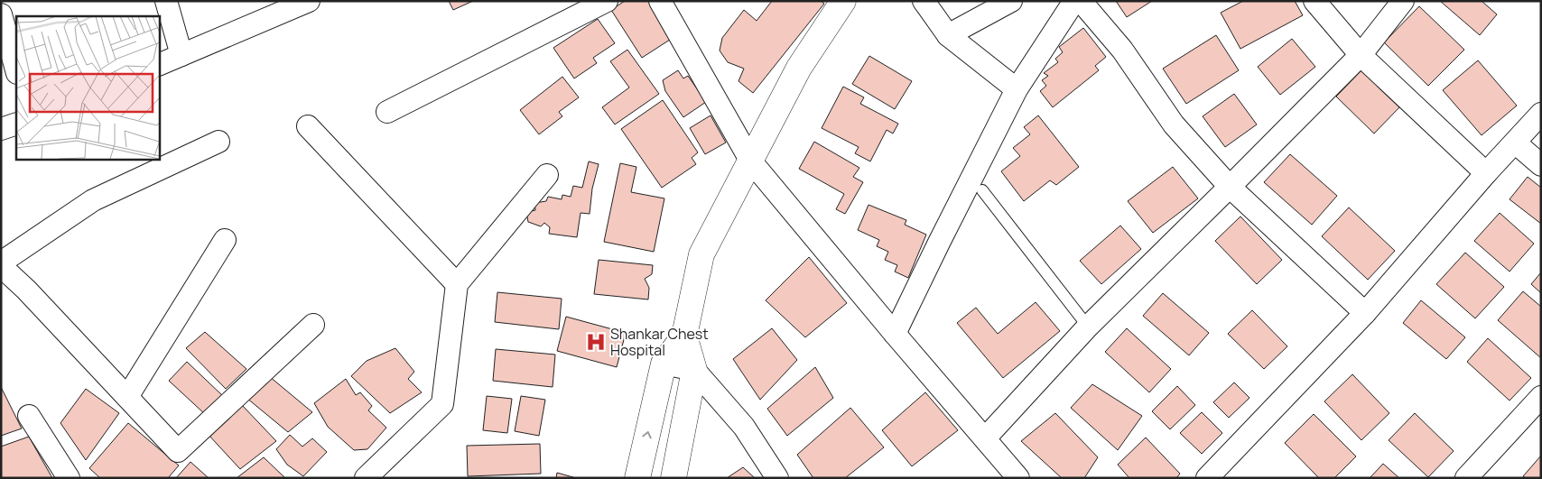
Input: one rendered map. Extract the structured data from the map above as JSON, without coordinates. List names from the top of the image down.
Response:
{
  "places": {
    "hospital": ["Shankar Chest Hospital"]
  }
}
